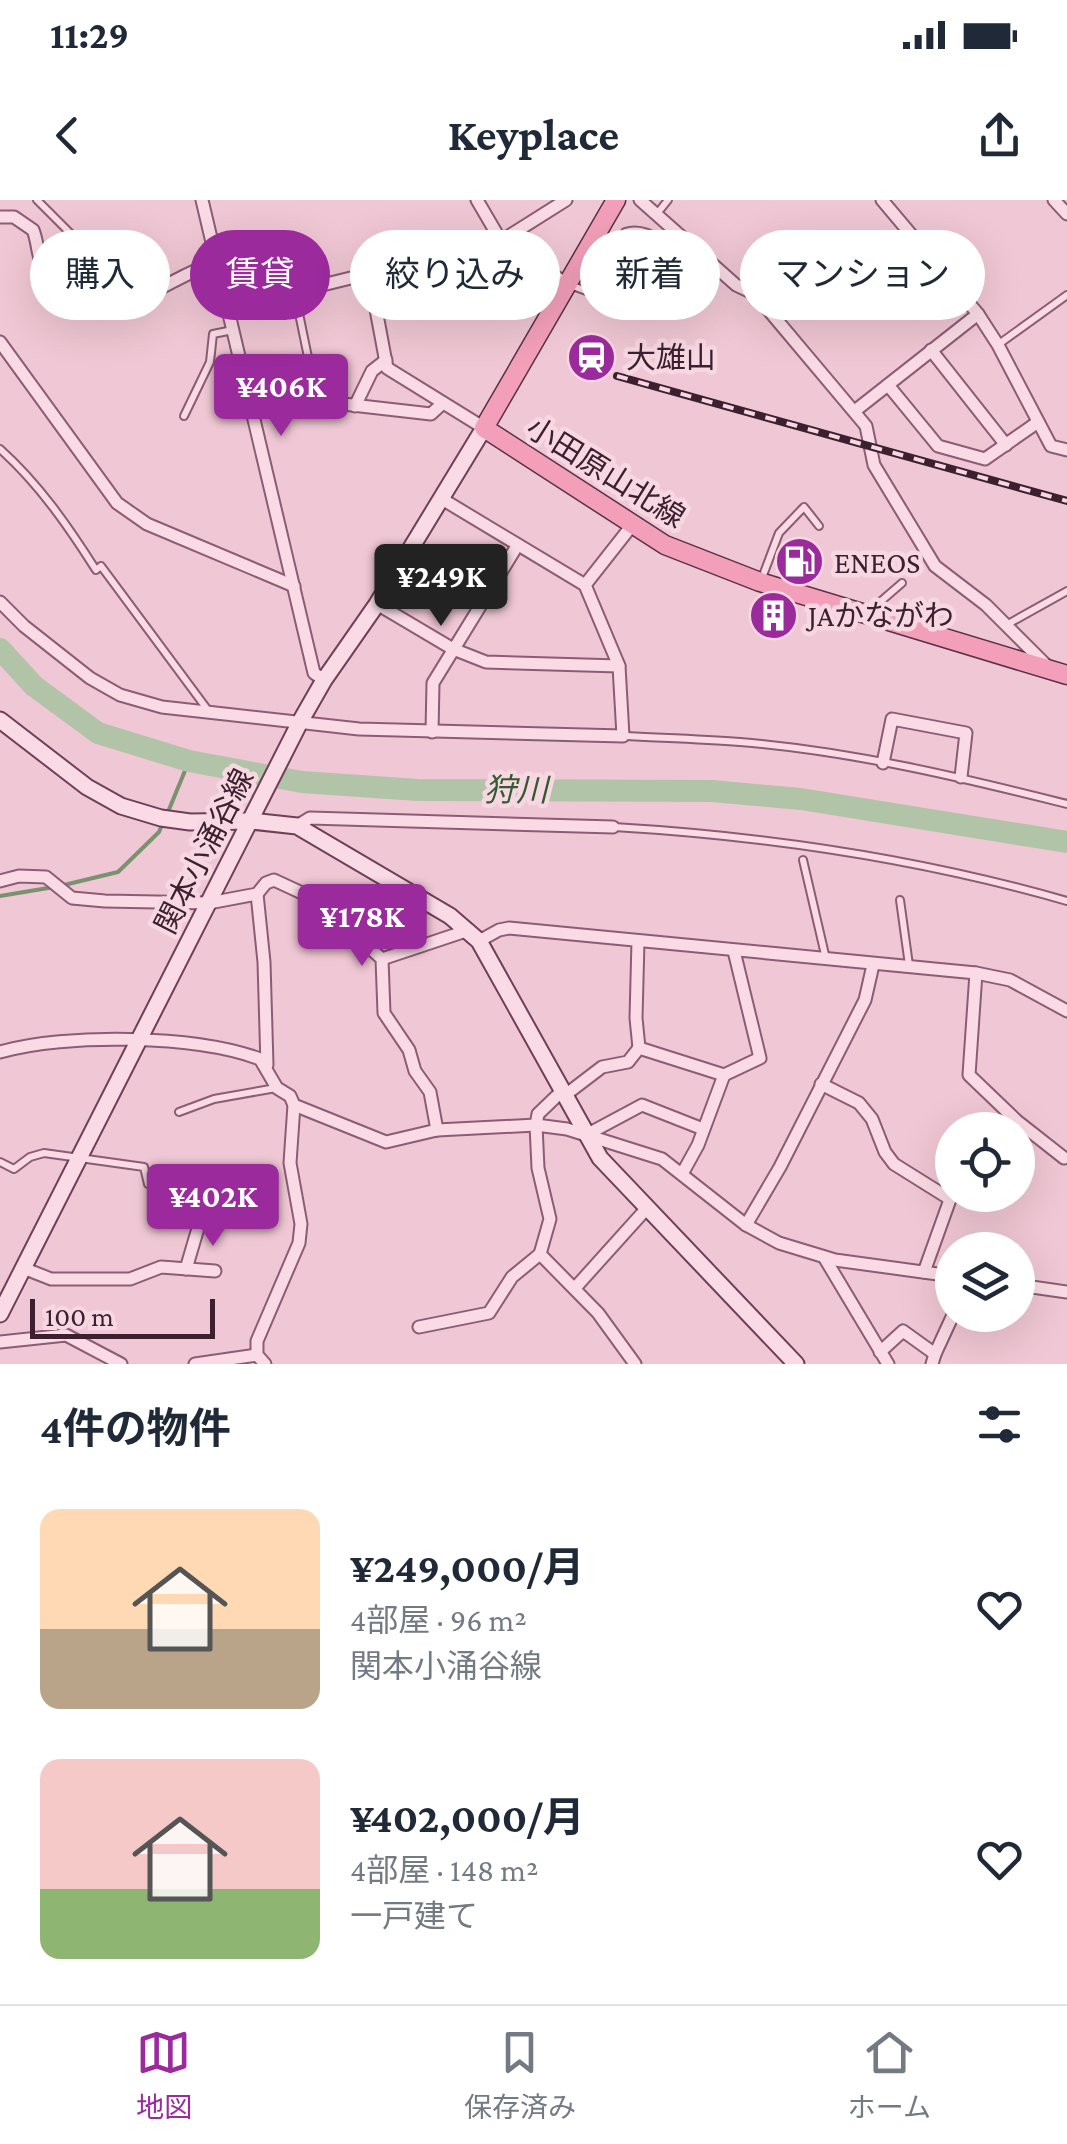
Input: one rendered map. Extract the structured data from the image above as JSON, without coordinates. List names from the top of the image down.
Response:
{
  "streets": {
    "main road": ["小田原山北線"],
    "street": ["関本小涌谷線"]
  },
  "crossings": [
    ["小田原山北線", "関本小涌谷線"]
  ],
  "water": ["狩川"],
  "places": {
    "station": ["大雄山"],
    "fuel station": ["ENEOS"],
    "building": ["JAかながわ"]
  },
  "scale_bar": "100 m",
  "page": {
    "status": "11:29",
    "header": "Keyplace",
    "chip": [
      "購入",
      "賃貸",
      "絞り込み",
      "新着",
      "マンション"
    ],
    "price": [
      "¥406K",
      "¥249K",
      "¥178K",
      "¥402K"
    ],
    "scale": "100 m",
    "heading": "4件の物件",
    "list": [
      {
        "name": "¥249,000/月",
        "note": "4部屋 · 96 m² · 関本小涌谷線"
      },
      {
        "name": "¥402,000/月",
        "note": "4部屋 · 148 m² · 一戸建て"
      }
    ],
    "tabs": ["地図", "保存済み", "ホーム"]
  }
}
